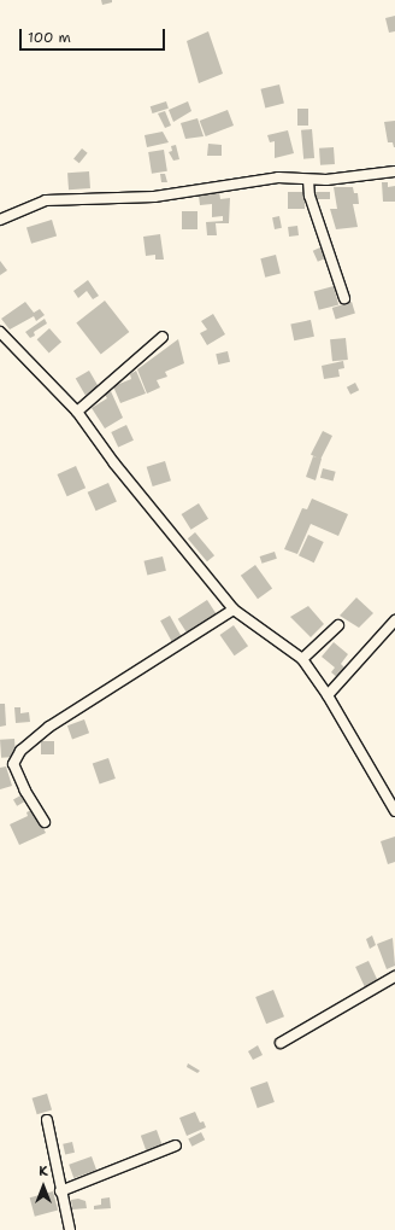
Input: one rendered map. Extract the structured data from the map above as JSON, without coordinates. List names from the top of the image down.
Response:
{
  "scale_bar": "100 m",
  "north": "top"
}
